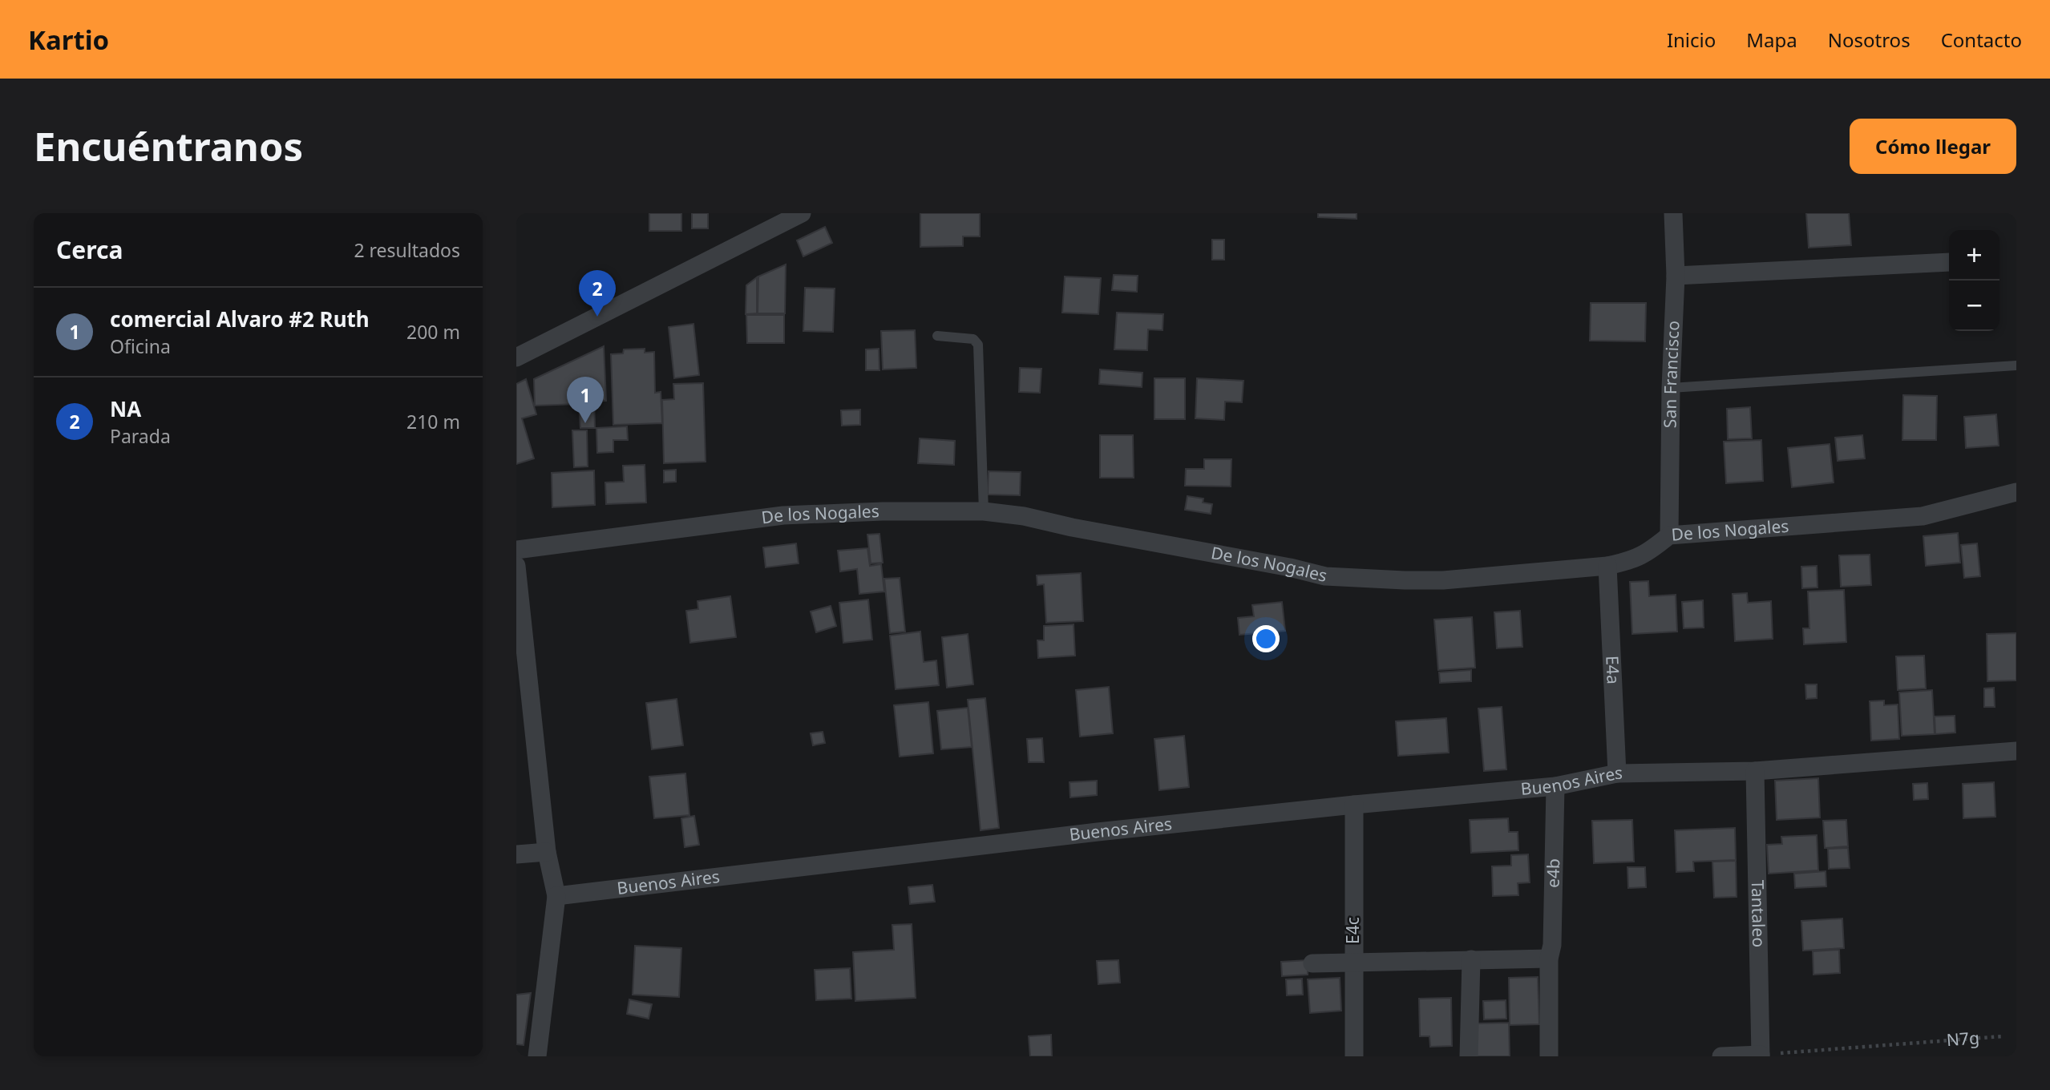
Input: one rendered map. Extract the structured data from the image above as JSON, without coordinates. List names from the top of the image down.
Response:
{
  "streets": {
    "street": [
      "San Francisco",
      "De los Nogales",
      "E4a",
      "Buenos Aires",
      "e4b",
      "Tantaleo",
      "E4c"
    ],
    "path": ["N7g"]
  },
  "crossings": [
    ["San Francisco", "De los Nogales"],
    ["De los Nogales", "E4a"],
    ["E4a", "Buenos Aires"],
    ["Buenos Aires", "e4b"],
    ["Buenos Aires", "Tantaleo"],
    ["Buenos Aires", "E4c"],
    ["Tantaleo", "N7g"]
  ],
  "page": {
    "header": "Kartio",
    "nav": [
      "Inicio",
      "Mapa",
      "Nosotros",
      "Contacto"
    ],
    "buttons": "Cómo llegar",
    "title": "Encuéntranos",
    "heading": ["Cerca", "2 resultados"],
    "map_buttons": ["+", "−"],
    "pins": ["2", "1"],
    "list": [
      {
        "mark": "1",
        "name": "comercial Alvaro #2 Ruth",
        "note": "Oficina",
        "value": "200 m"
      },
      {
        "mark": "2",
        "name": "NA",
        "note": "Parada",
        "value": "210 m"
      }
    ]
  }
}
